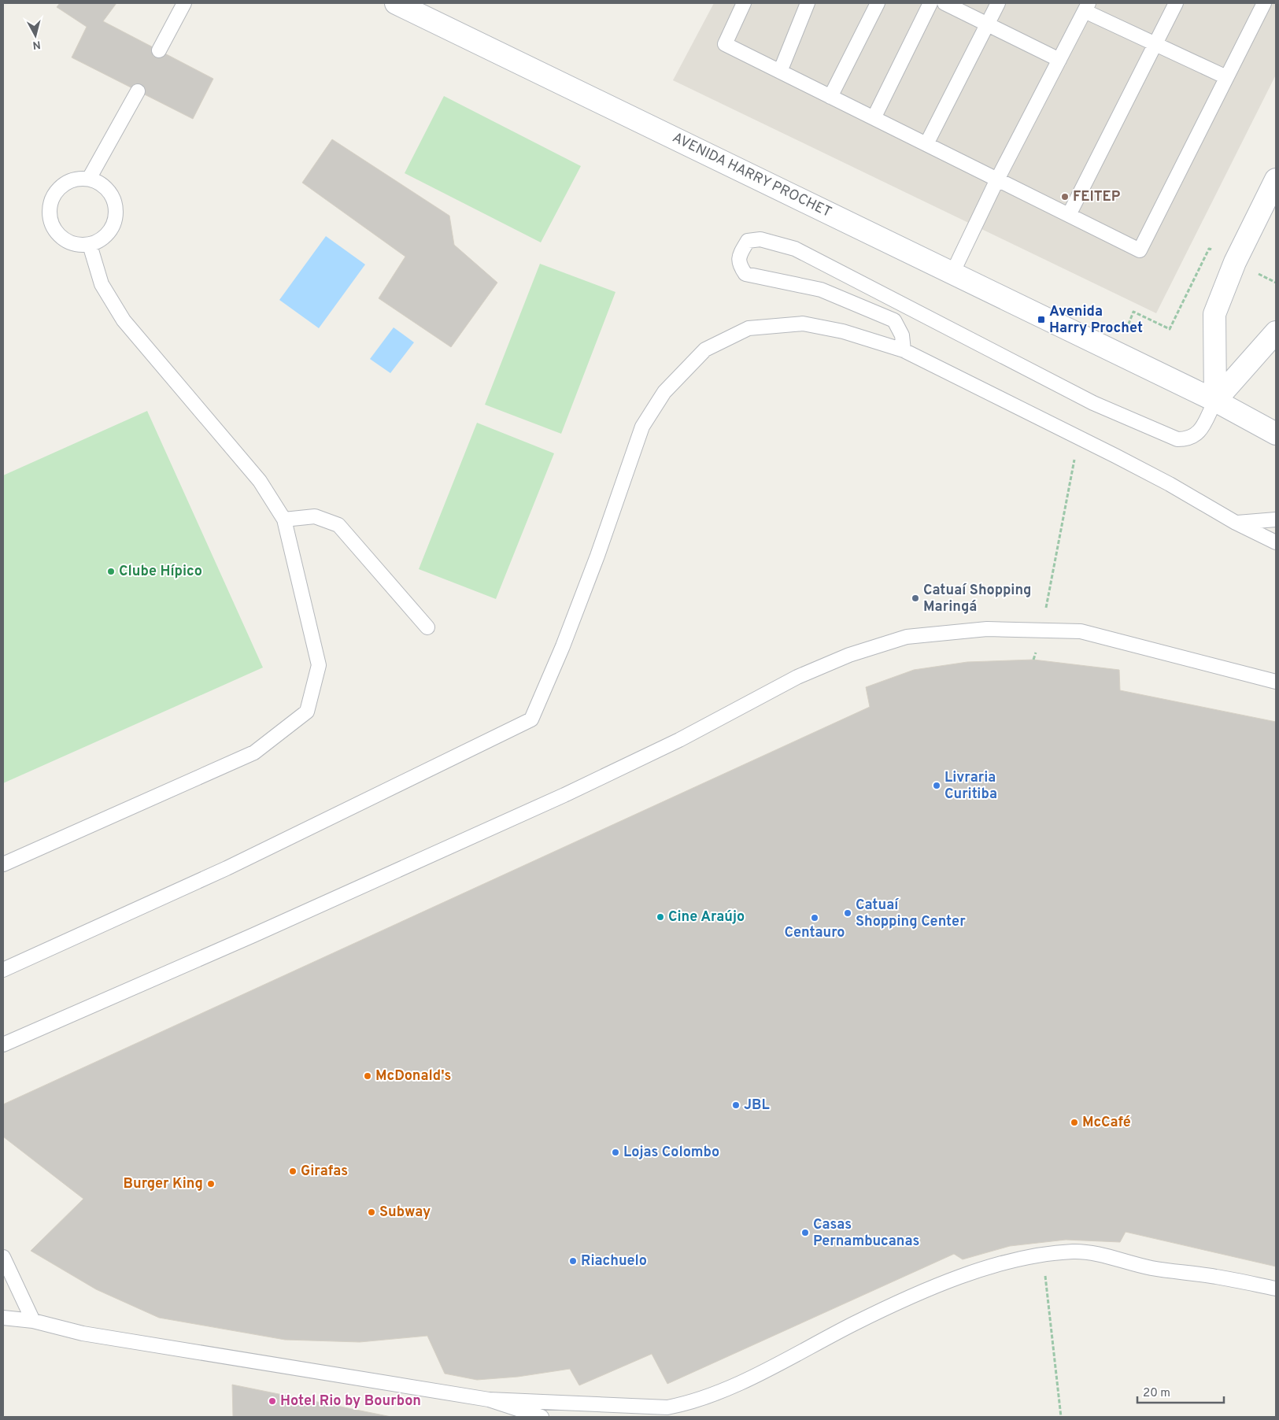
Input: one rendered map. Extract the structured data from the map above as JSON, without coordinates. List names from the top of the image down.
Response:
{
  "streets": {
    "street": ["AVENIDA HARRY PROCHET"]
  },
  "places": {
    "other": [
      "FEITEP",
      "Clube Hípico",
      "Catuaí Shopping Maringá",
      "Livraria Curitiba",
      "Catuaí Shopping Center",
      "Cine Araújo",
      "Centauro",
      "McDonald's",
      "JBL",
      "McCafé",
      "Lojas Colombo",
      "Girafas",
      "Burger King",
      "Subway",
      "Casas Pernambucanas",
      "Riachuelo",
      "Hotel Rio by Bourbon"
    ],
    "transit": ["Avenida Harry Prochet"]
  },
  "scale_bar": "20 m",
  "north": "bottom"
}
